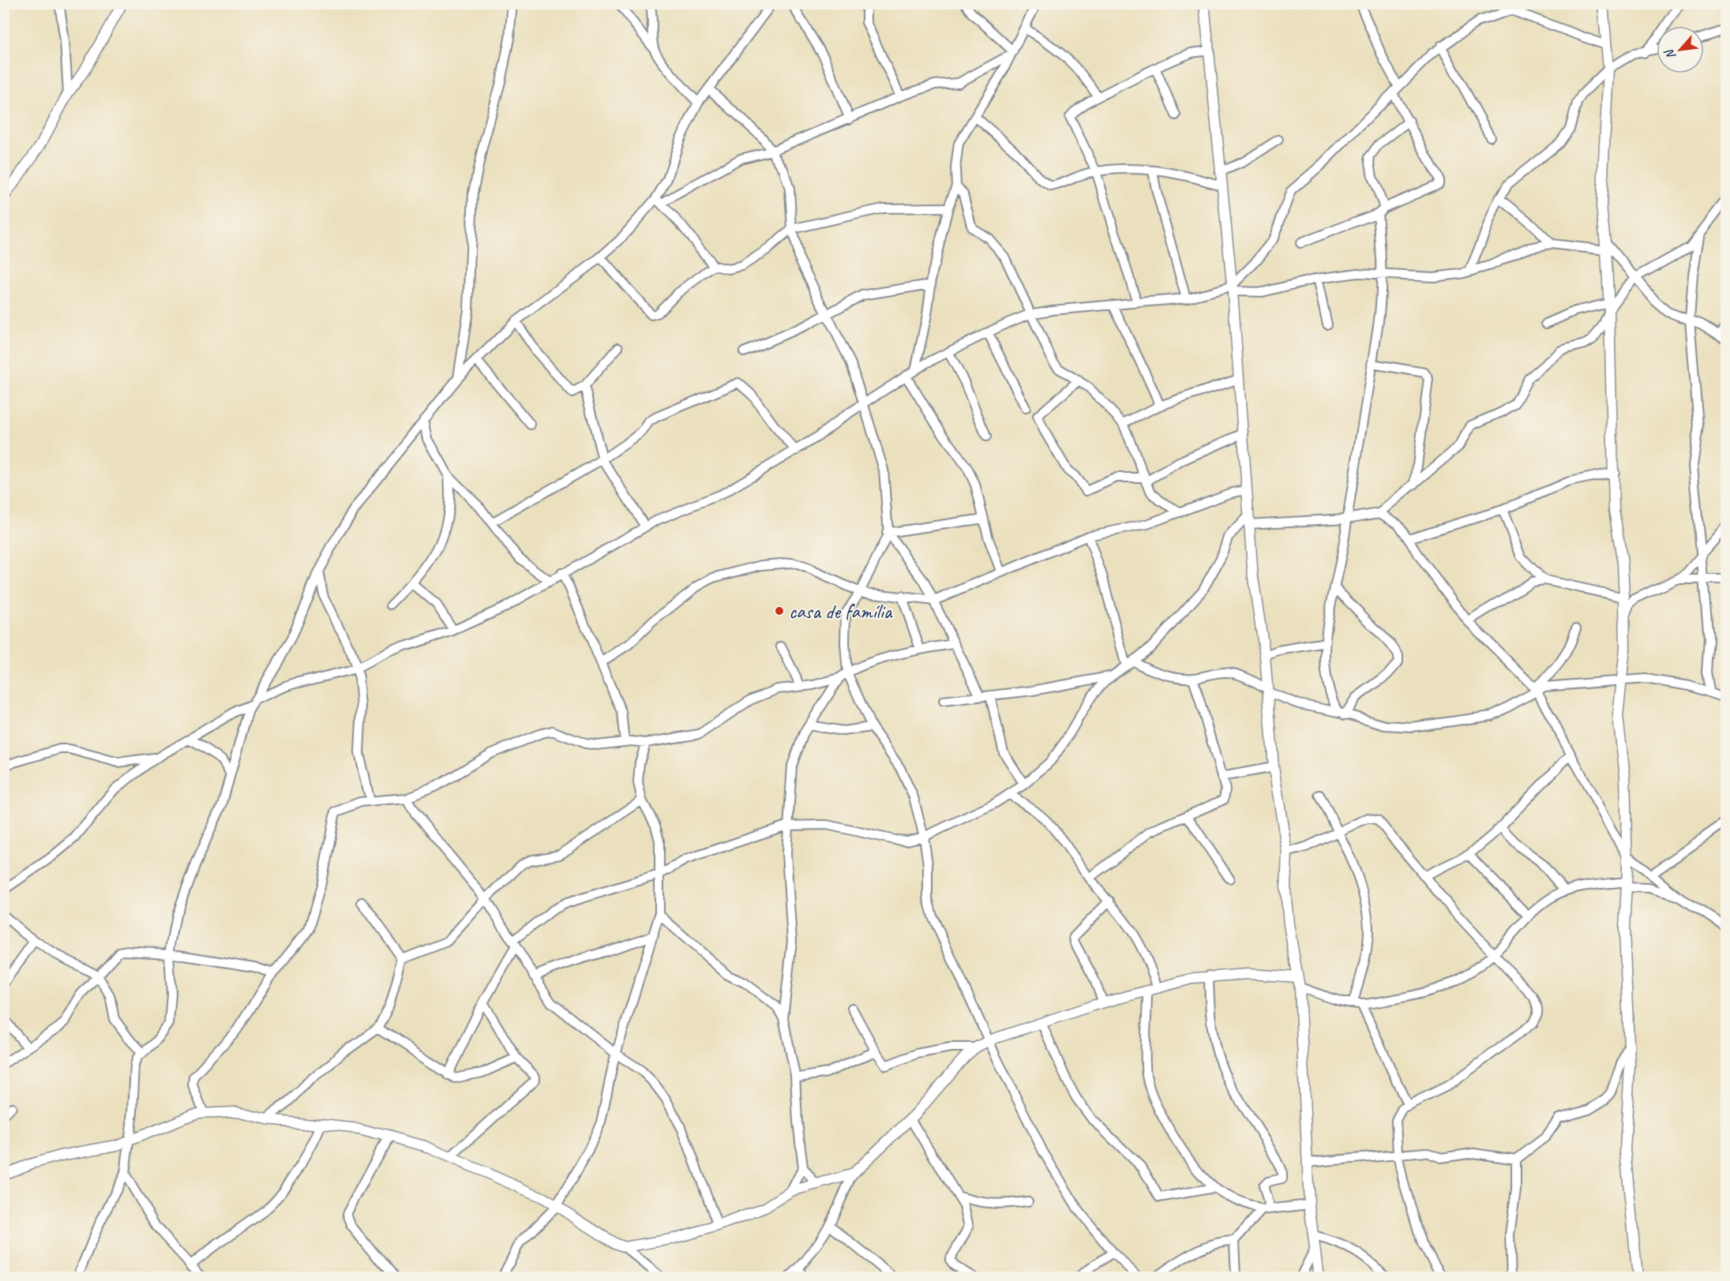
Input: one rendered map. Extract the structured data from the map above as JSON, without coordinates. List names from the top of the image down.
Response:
{
  "places": ["casa de família"],
  "north": "bottom left"
}
